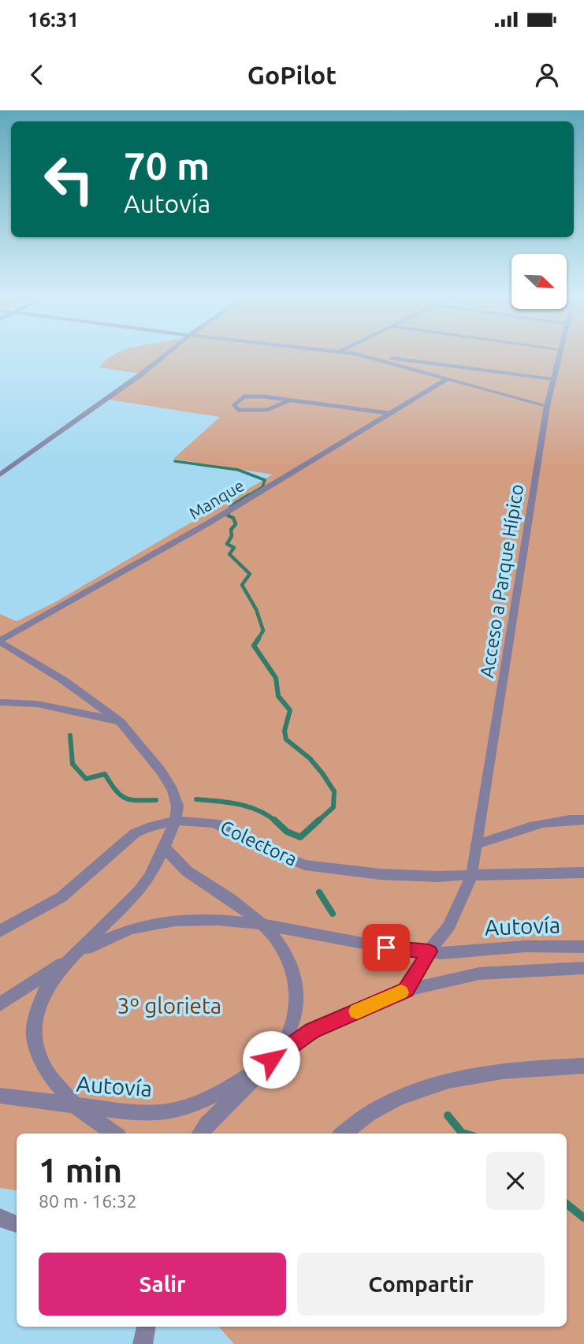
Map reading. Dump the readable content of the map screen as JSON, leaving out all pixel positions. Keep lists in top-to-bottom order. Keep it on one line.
{"streets":{"street":["Manque","Acceso a Parque Hípico","Colectora","Autovía"]},"crossings":[["Acceso a Parque Hípico","Colectora"],["Acceso a Parque Hípico","Autovía"]],"parks":["3º glorieta"],"north":"bottom right","page":{"status":"16:31","header":"GoPilot","turn":["70 m","Autovía"],"heading":["1 min","80 m · 16:32"],"buttons":["Salir","Compartir"]}}
